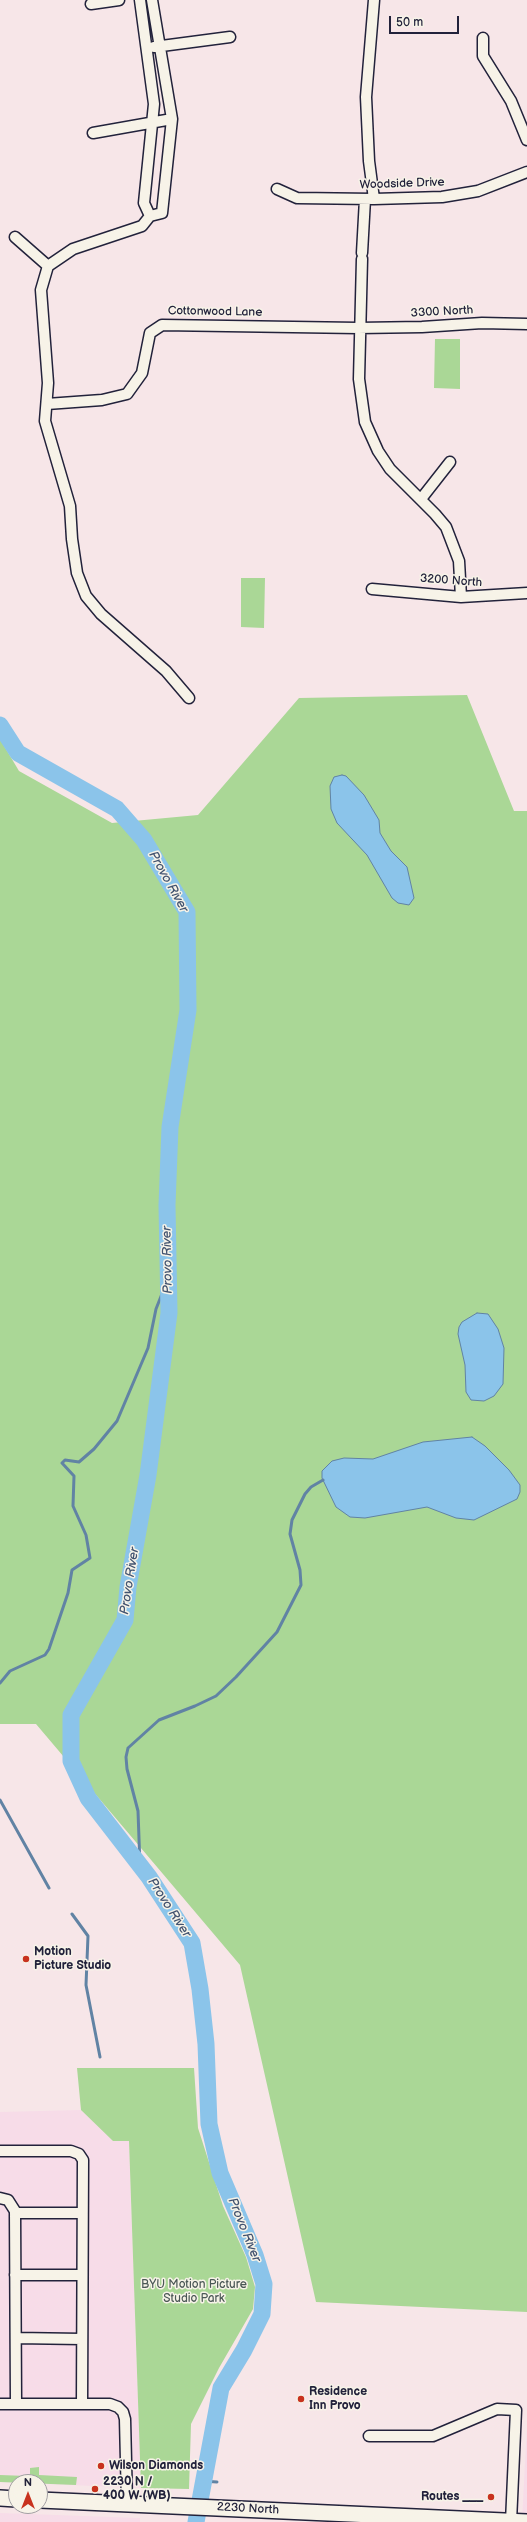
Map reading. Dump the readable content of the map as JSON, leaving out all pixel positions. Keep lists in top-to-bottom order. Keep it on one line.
{"streets":{"main road":["2230 North"],"street":["Woodside Drive","Cottonwood Lane","3300 North","3200 North"]},"crossings":[["Cottonwood Lane","3300 North"]],"water":["Provo River"],"parks":["BYU Motion Picture Studio Park"],"places":["Motion Picture Studio","Residence Inn Provo","Wilson Diamonds","2230 N / 400 W (WB)","Routes ___"],"scale_bar":"50 m","north":"top"}
